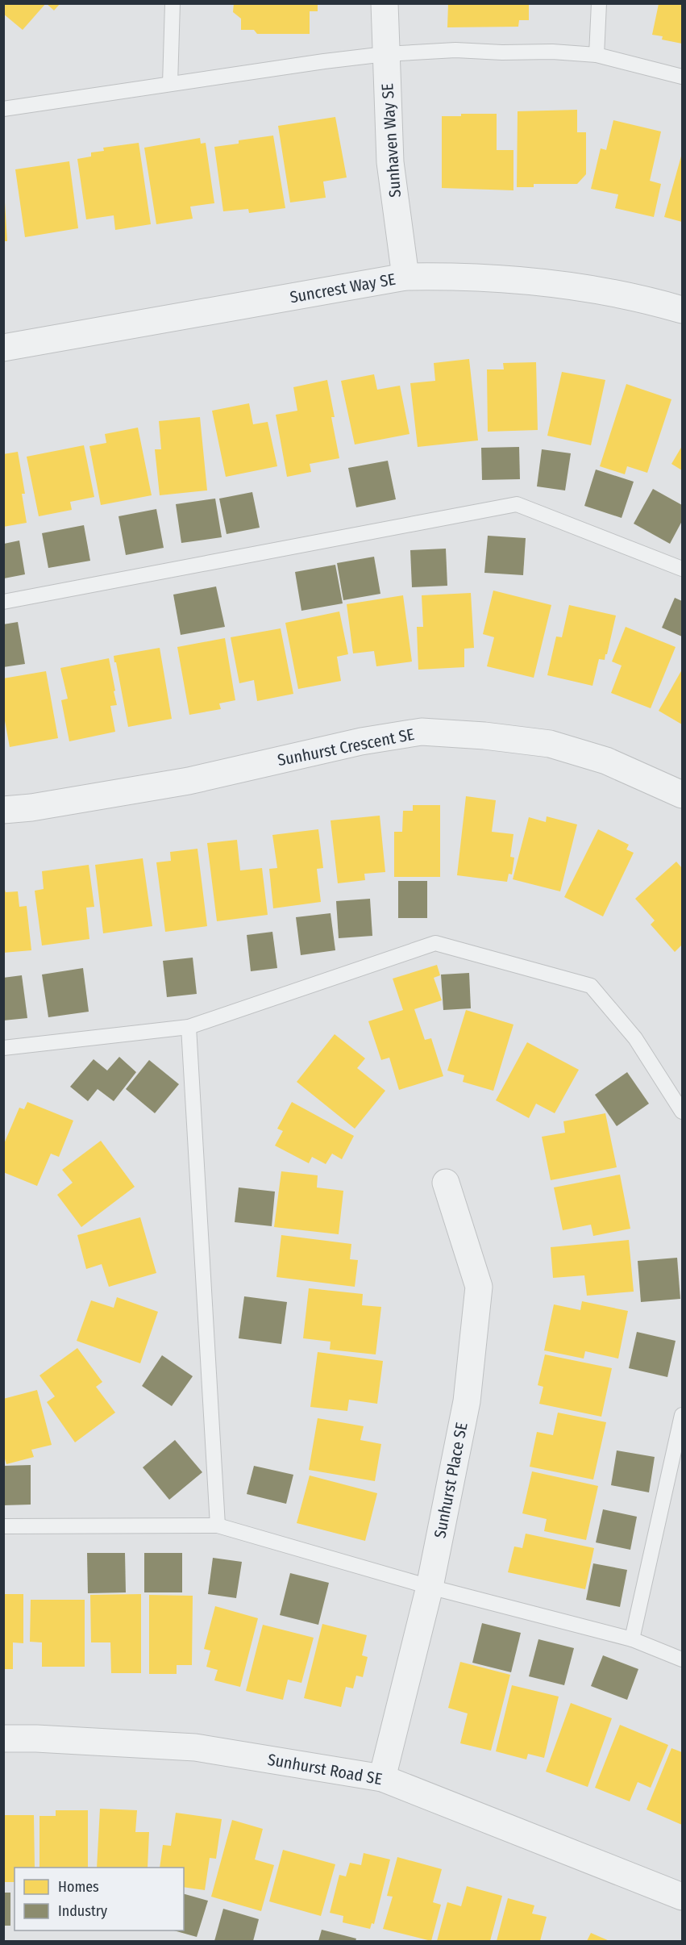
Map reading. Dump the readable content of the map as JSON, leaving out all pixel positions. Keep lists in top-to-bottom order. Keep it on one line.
{"streets":{"street":["Sunhaven Way SE","Suncrest Way SE","Sunhurst Crescent SE","Sunhurst Place SE","Sunhurst Road SE"]},"crossings":[["Sunhaven Way SE","Suncrest Way SE"],["Sunhurst Place SE","Sunhurst Road SE"]],"legend":["Homes","Industry"]}
